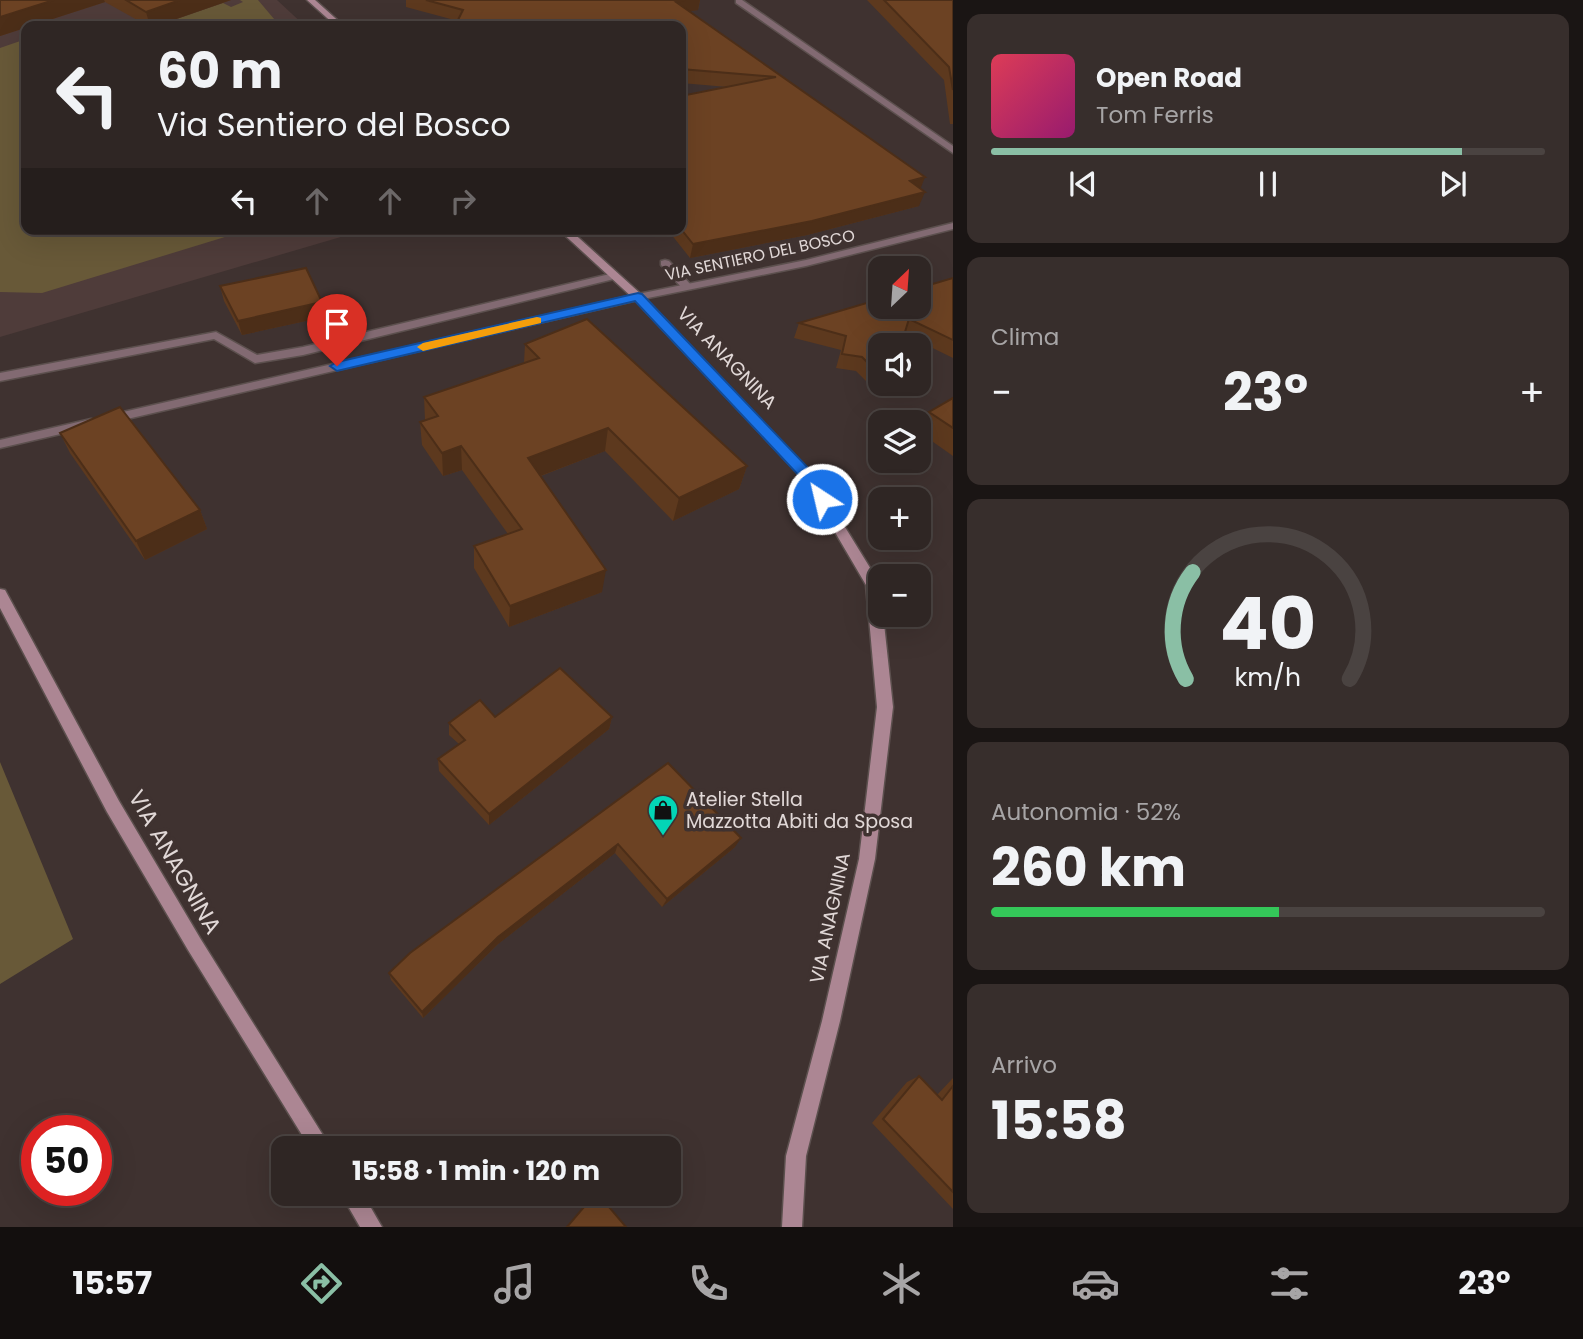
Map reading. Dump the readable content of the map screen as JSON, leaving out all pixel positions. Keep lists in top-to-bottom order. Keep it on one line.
{"streets":{"main road":["VIA ANAGNINA"],"street":["VIA SENTIERO DEL BOSCO"]},"crossings":[["VIA SENTIERO DEL BOSCO","VIA ANAGNINA"]],"places":{"shop":["Atelier Stella Mazzotta Abiti da Sposa"]},"north":"top right","page":{"turn":["60 m","Via Sentiero del Bosco"],"song":["Open Road","Tom Ferris"],"map_buttons":["+","−"],"tile":["Clima",["Autonomia · 52%","260 km"],["Arrivo","15:58"]],"heat":["−","23°","+"],"limit":"50","trip":"15:58 · 1 min · 120 m","tabs":["15:57","23°"],"gauge":["40","km/h"]}}
